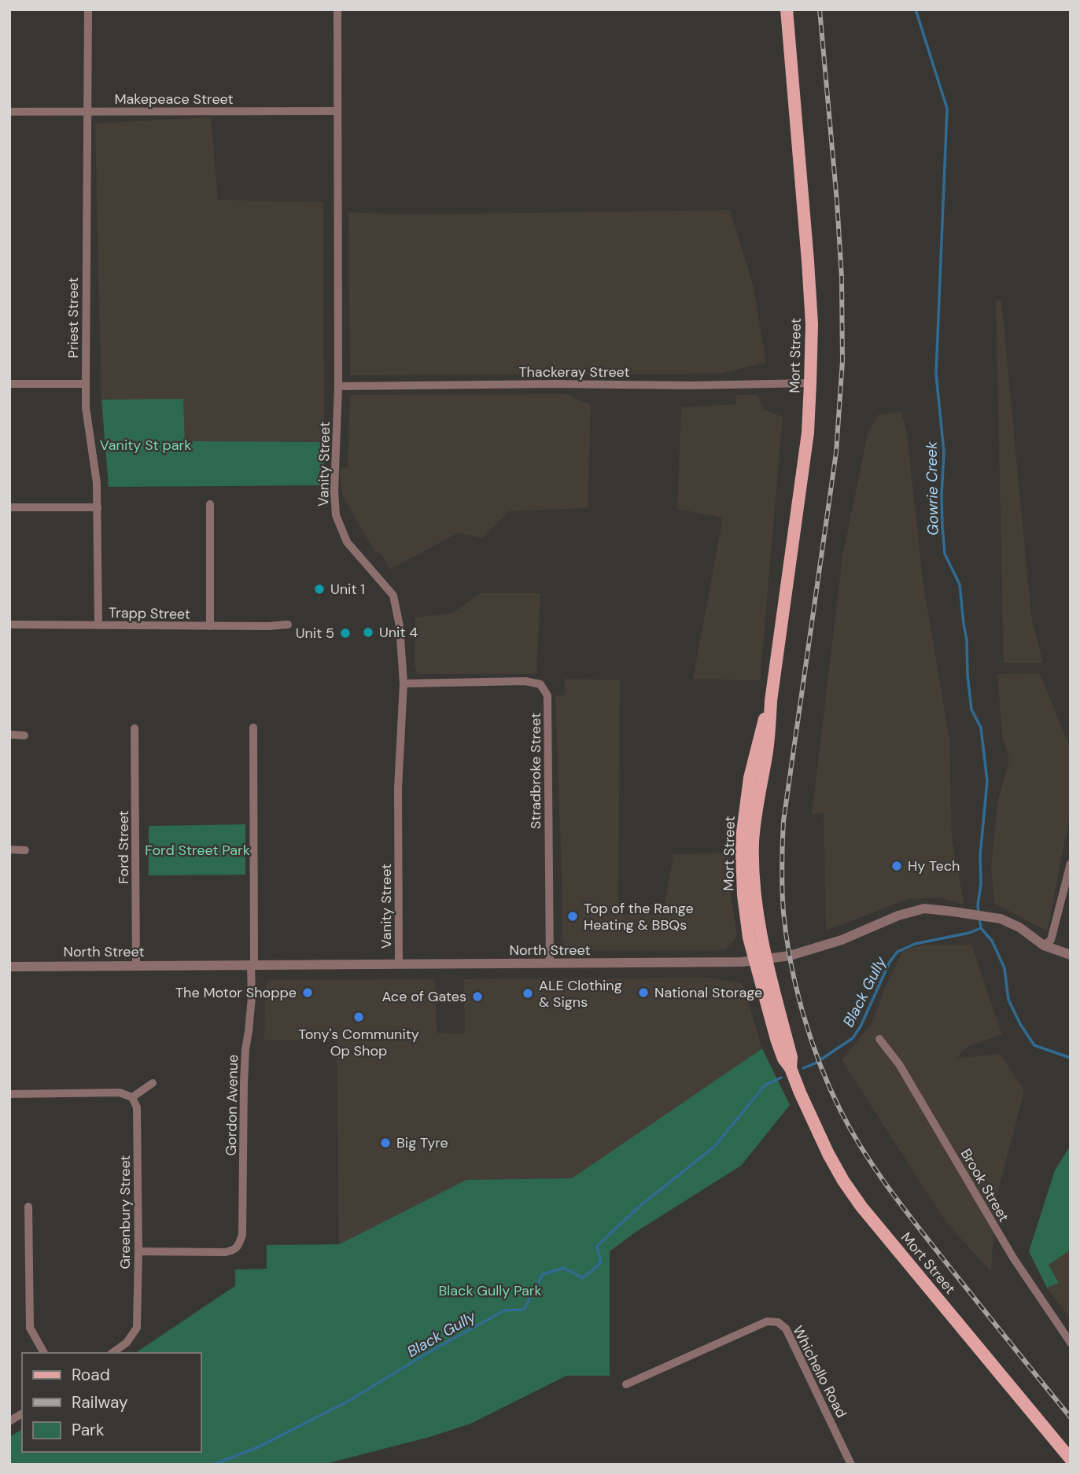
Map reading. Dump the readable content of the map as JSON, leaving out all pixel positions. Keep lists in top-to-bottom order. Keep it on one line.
{"streets":{"main road":["Mort Street"],"street":["Makepeace Street","Priest Street","Thackeray Street","Vanity Street","Trapp Street","Stradbroke Street","Ford Street","North Street","Gordon Avenue","Brook Street","Greenbury Street","Whichello Road"]},"crossings":[["Makepeace Street","Priest Street"],["Makepeace Street","Vanity Street"],["Priest Street","Trapp Street"],["Mort Street","Thackeray Street"],["Mort Street","North Street"],["Thackeray Street","Vanity Street"],["Vanity Street","Stradbroke Street"],["Vanity Street","North Street"],["Stradbroke Street","North Street"],["Ford Street","North Street"],["North Street","Gordon Avenue"],["Gordon Avenue","Greenbury Street"]],"water":["Gowrie Creek","Black Gully"],"parks":["Vanity St park","Ford Street Park","Black Gully Park"],"places":["Unit 1","Unit 4","Unit 5","Hy Tech","Top of the Range Heating & BBQs","The Motor Shoppe","National Storage","ALE Clothing & Signs","Ace of Gates","Tony's Community Op Shop","Big Tyre"],"legend":["Road","Railway","Park"]}
